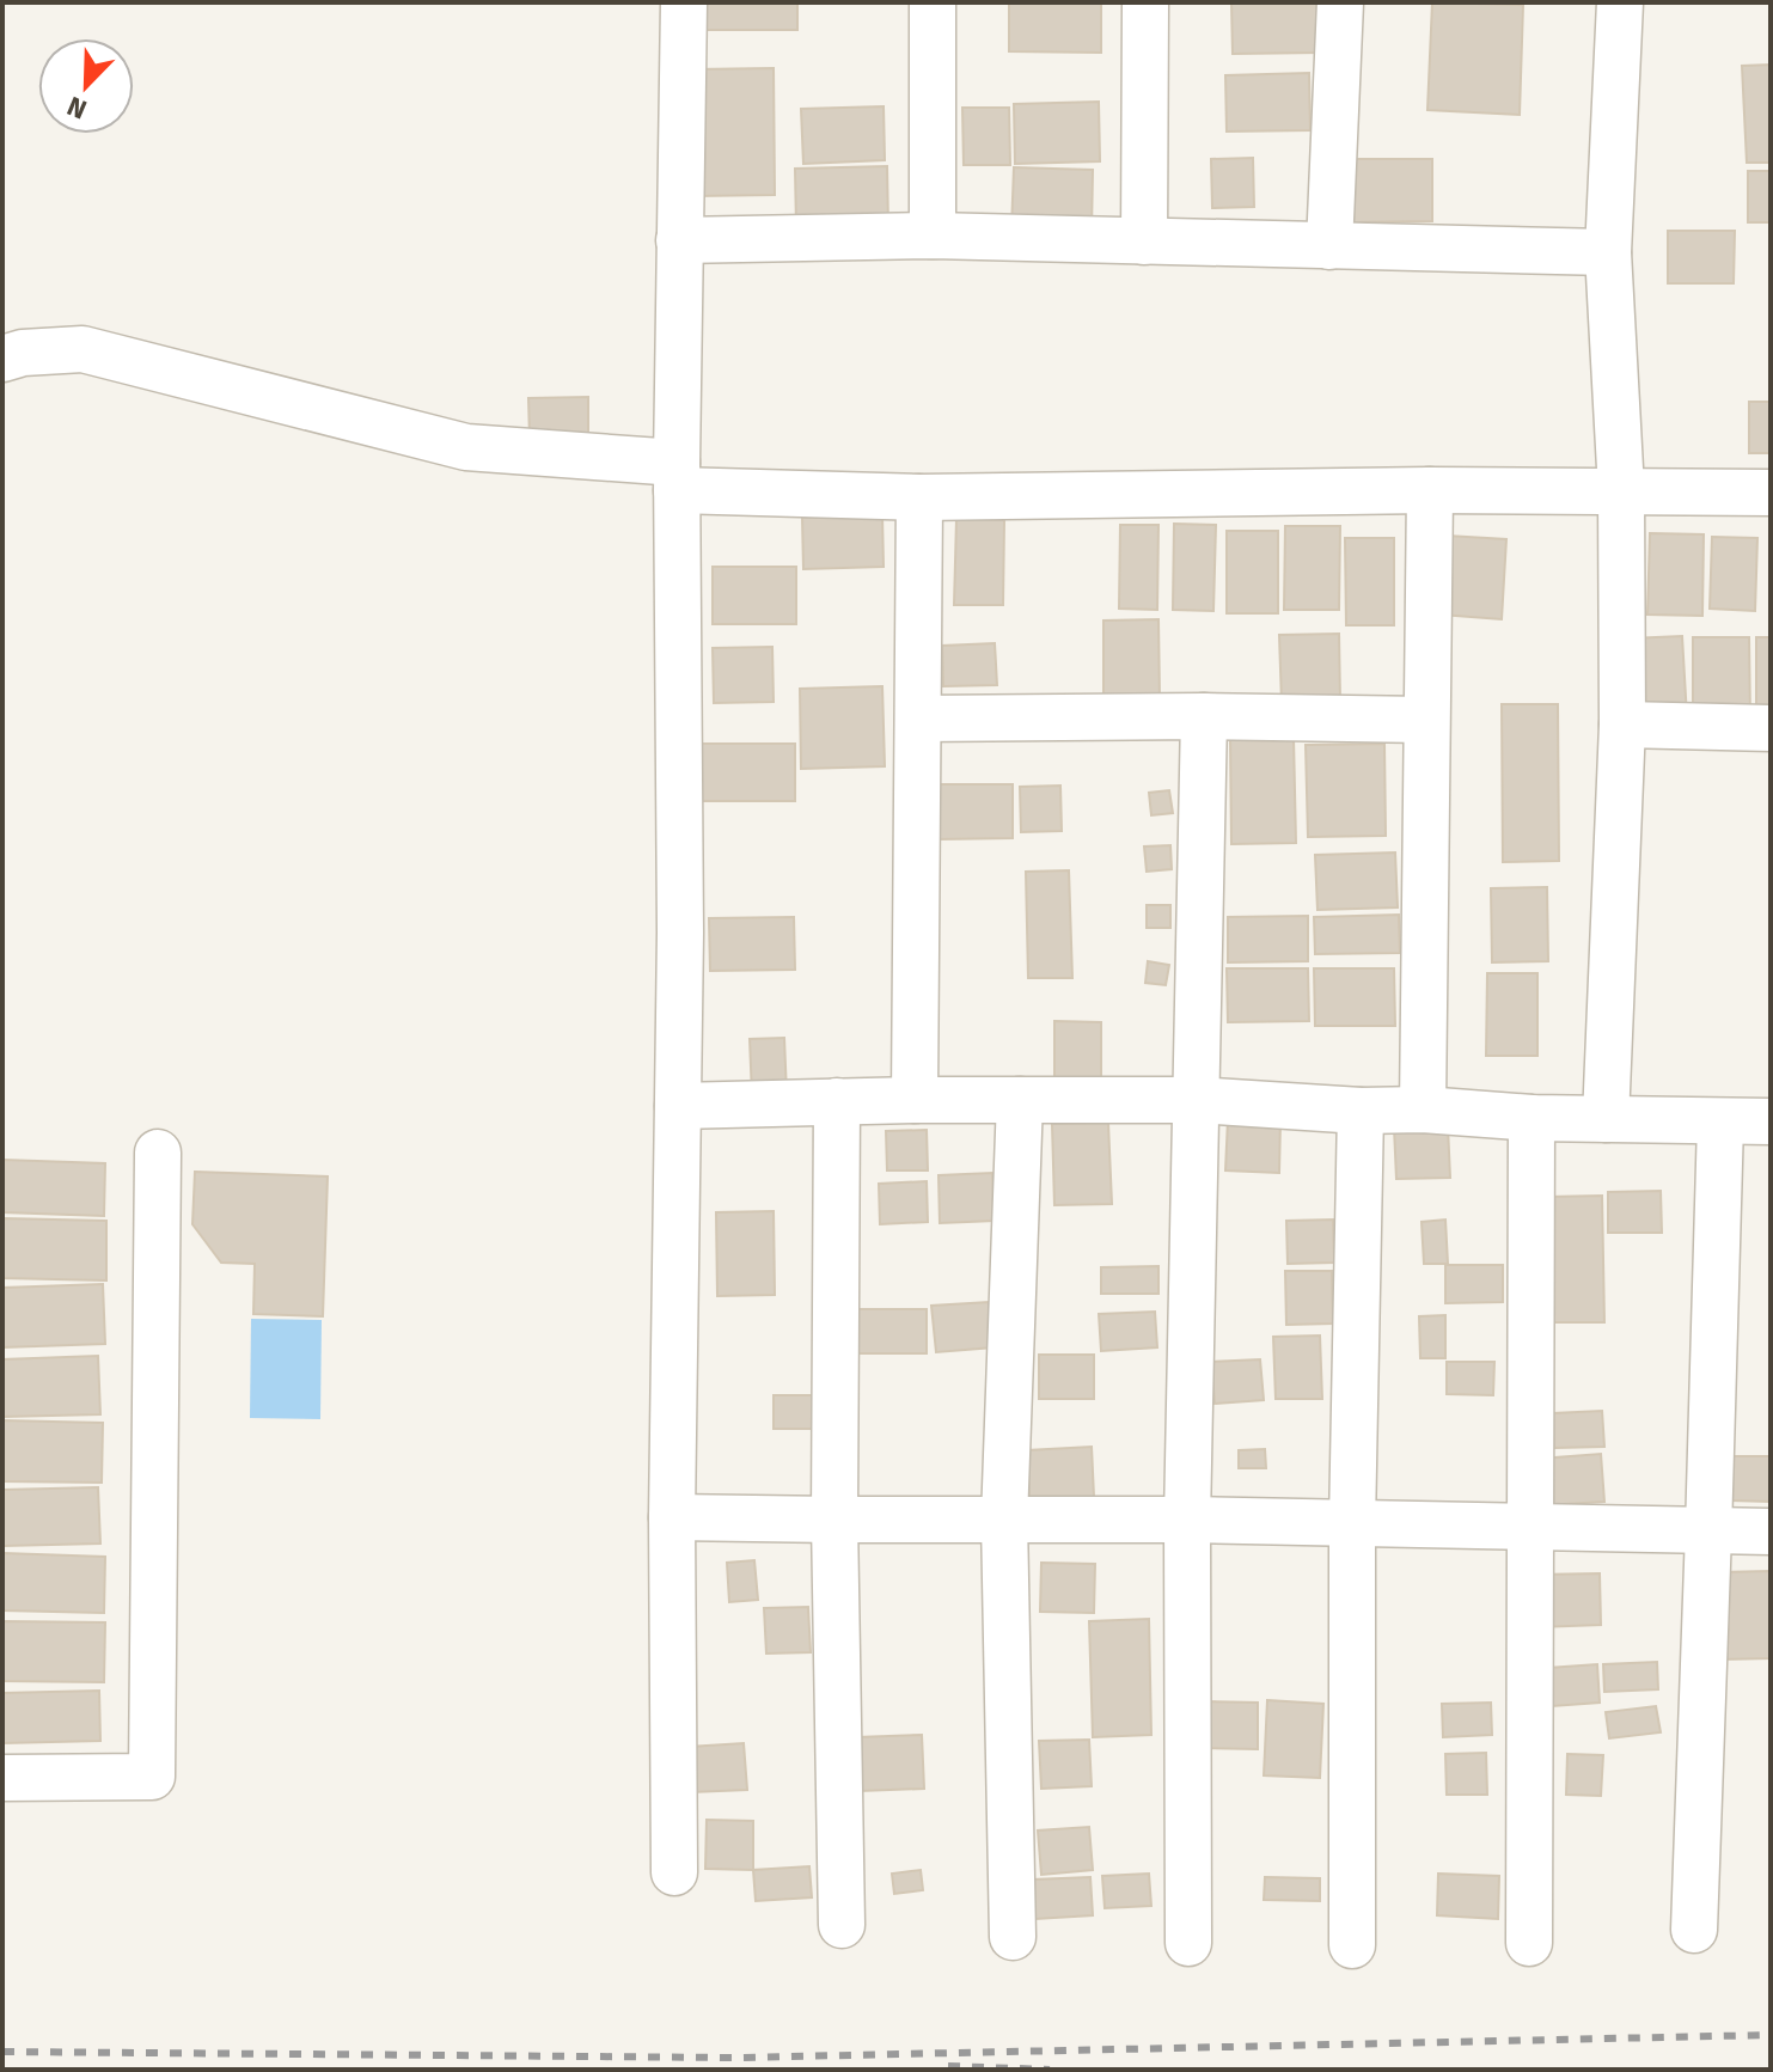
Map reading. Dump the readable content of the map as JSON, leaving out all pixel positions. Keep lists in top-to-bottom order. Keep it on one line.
{"north":"bottom left"}
